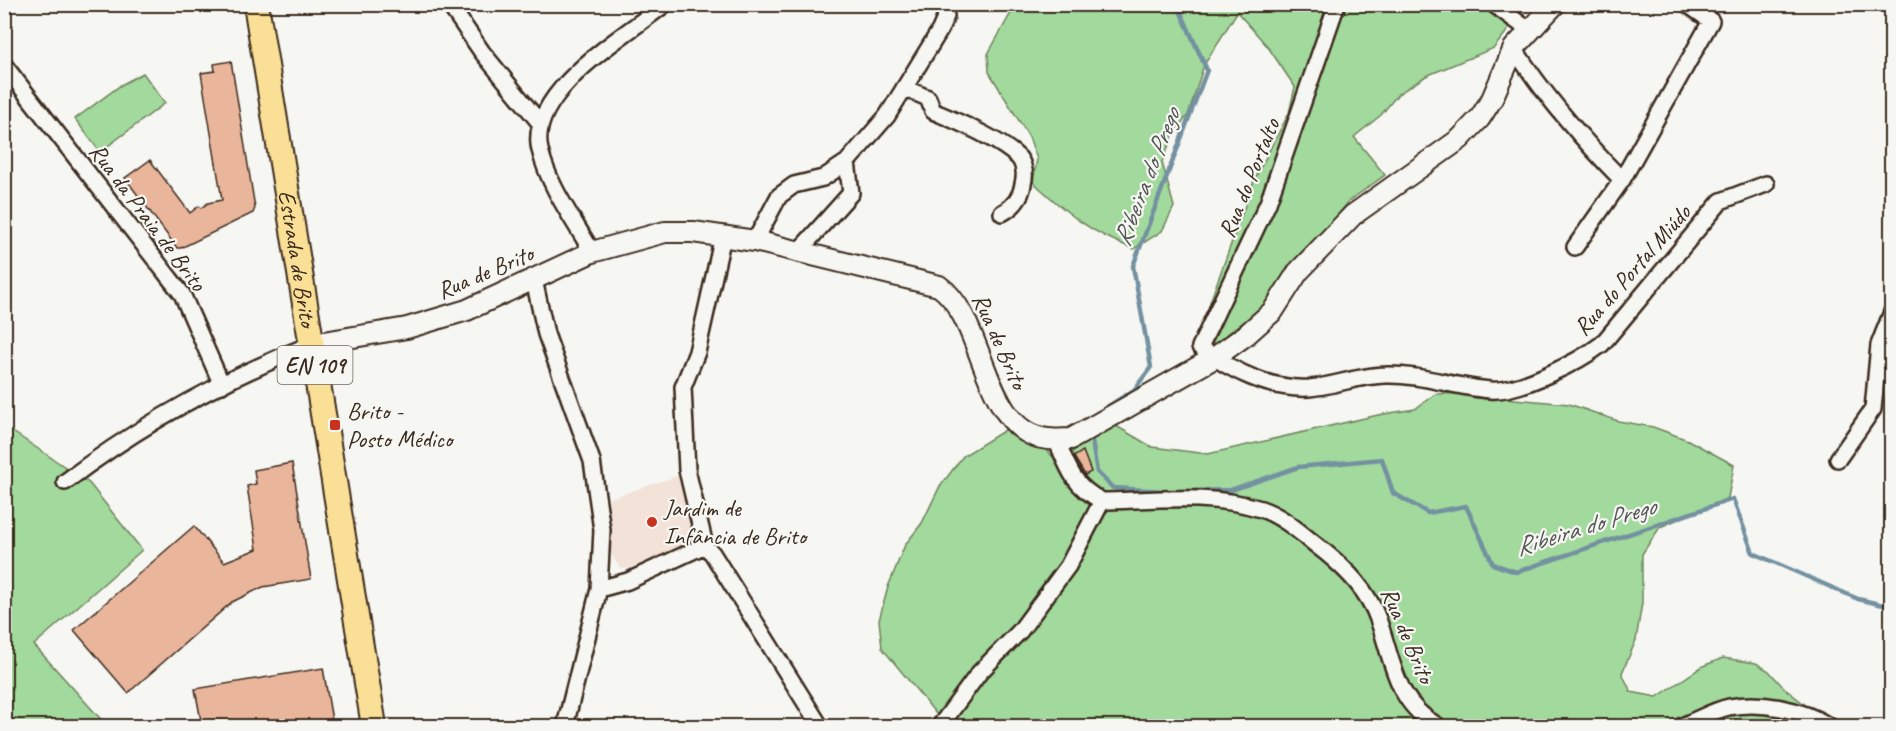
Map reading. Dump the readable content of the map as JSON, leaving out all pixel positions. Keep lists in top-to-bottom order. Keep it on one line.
{"streets":{"main road":["Estrada de Brito","EN 109"],"street":["Rua do Portalto","Rua da Praia de Brito","Rua do Portal Miúdo","Rua de Brito"]},"crossings":[["Rua do Portalto","Rua do Portal Miúdo"],["Estrada de Brito","Rua de Brito"]],"water":["Ribeira do Prego"],"places":{"transit":["Brito - Posto Médico"],"other":["Jardim de Infância de Brito"]}}
